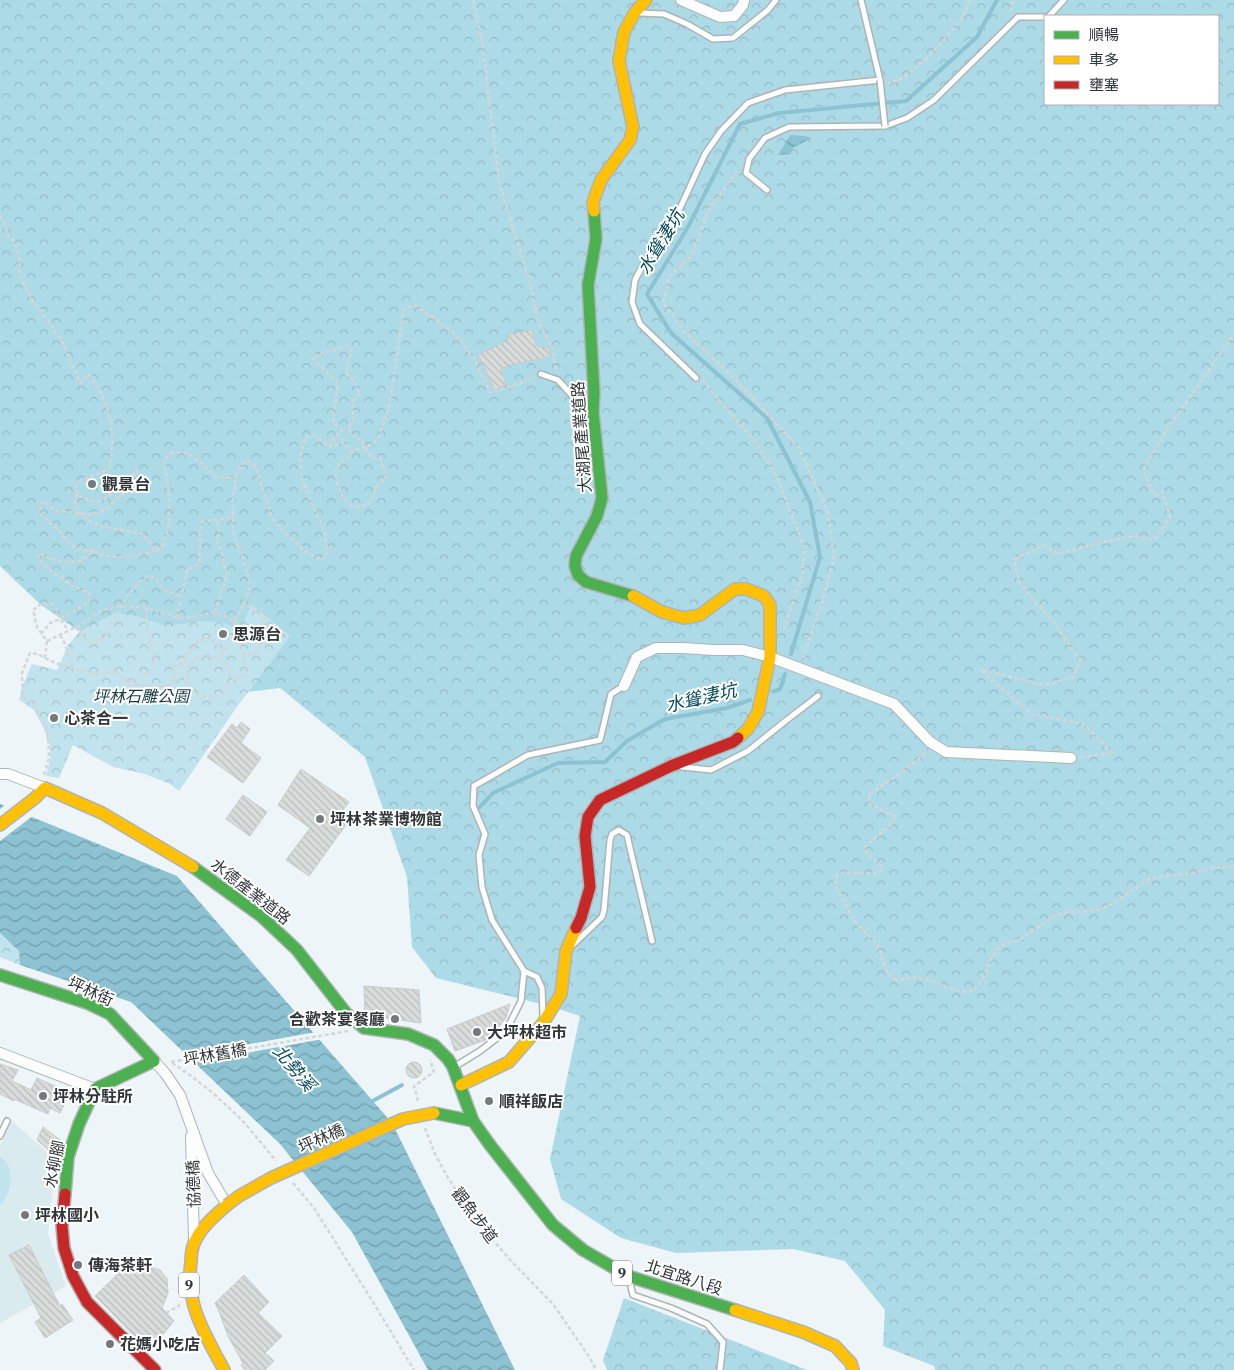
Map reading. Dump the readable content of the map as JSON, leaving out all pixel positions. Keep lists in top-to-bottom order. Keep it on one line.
{"streets":{"street":["大湖尾產業道路","水德產業道路","坪林街","坪林橋","水柳腳","協德橋","9","北宜路八段"],"path":["坪林舊橋","觀魚步道"]},"crossings":[["大湖尾產業道路","水德產業道路"],["水德產業道路","坪林橋"],["水德產業道路","北宜路八段"],["坪林街","協德橋"],["坪林橋","協德橋"],["坪林橋","9"],["坪林橋","北宜路八段"],["協德橋","9"]],"water":["水聳淒坑","北勢溪"],"parks":["坪林石雕公園"],"places":["觀景台","思源台","心茶合一","坪林茶業博物館","合歡茶宴餐廳","大坪林超市","坪林分駐所","順祥飯店","坪林國小","傳海茶軒","花媽小吃店"],"legend":["順暢","車多","壅塞"]}
